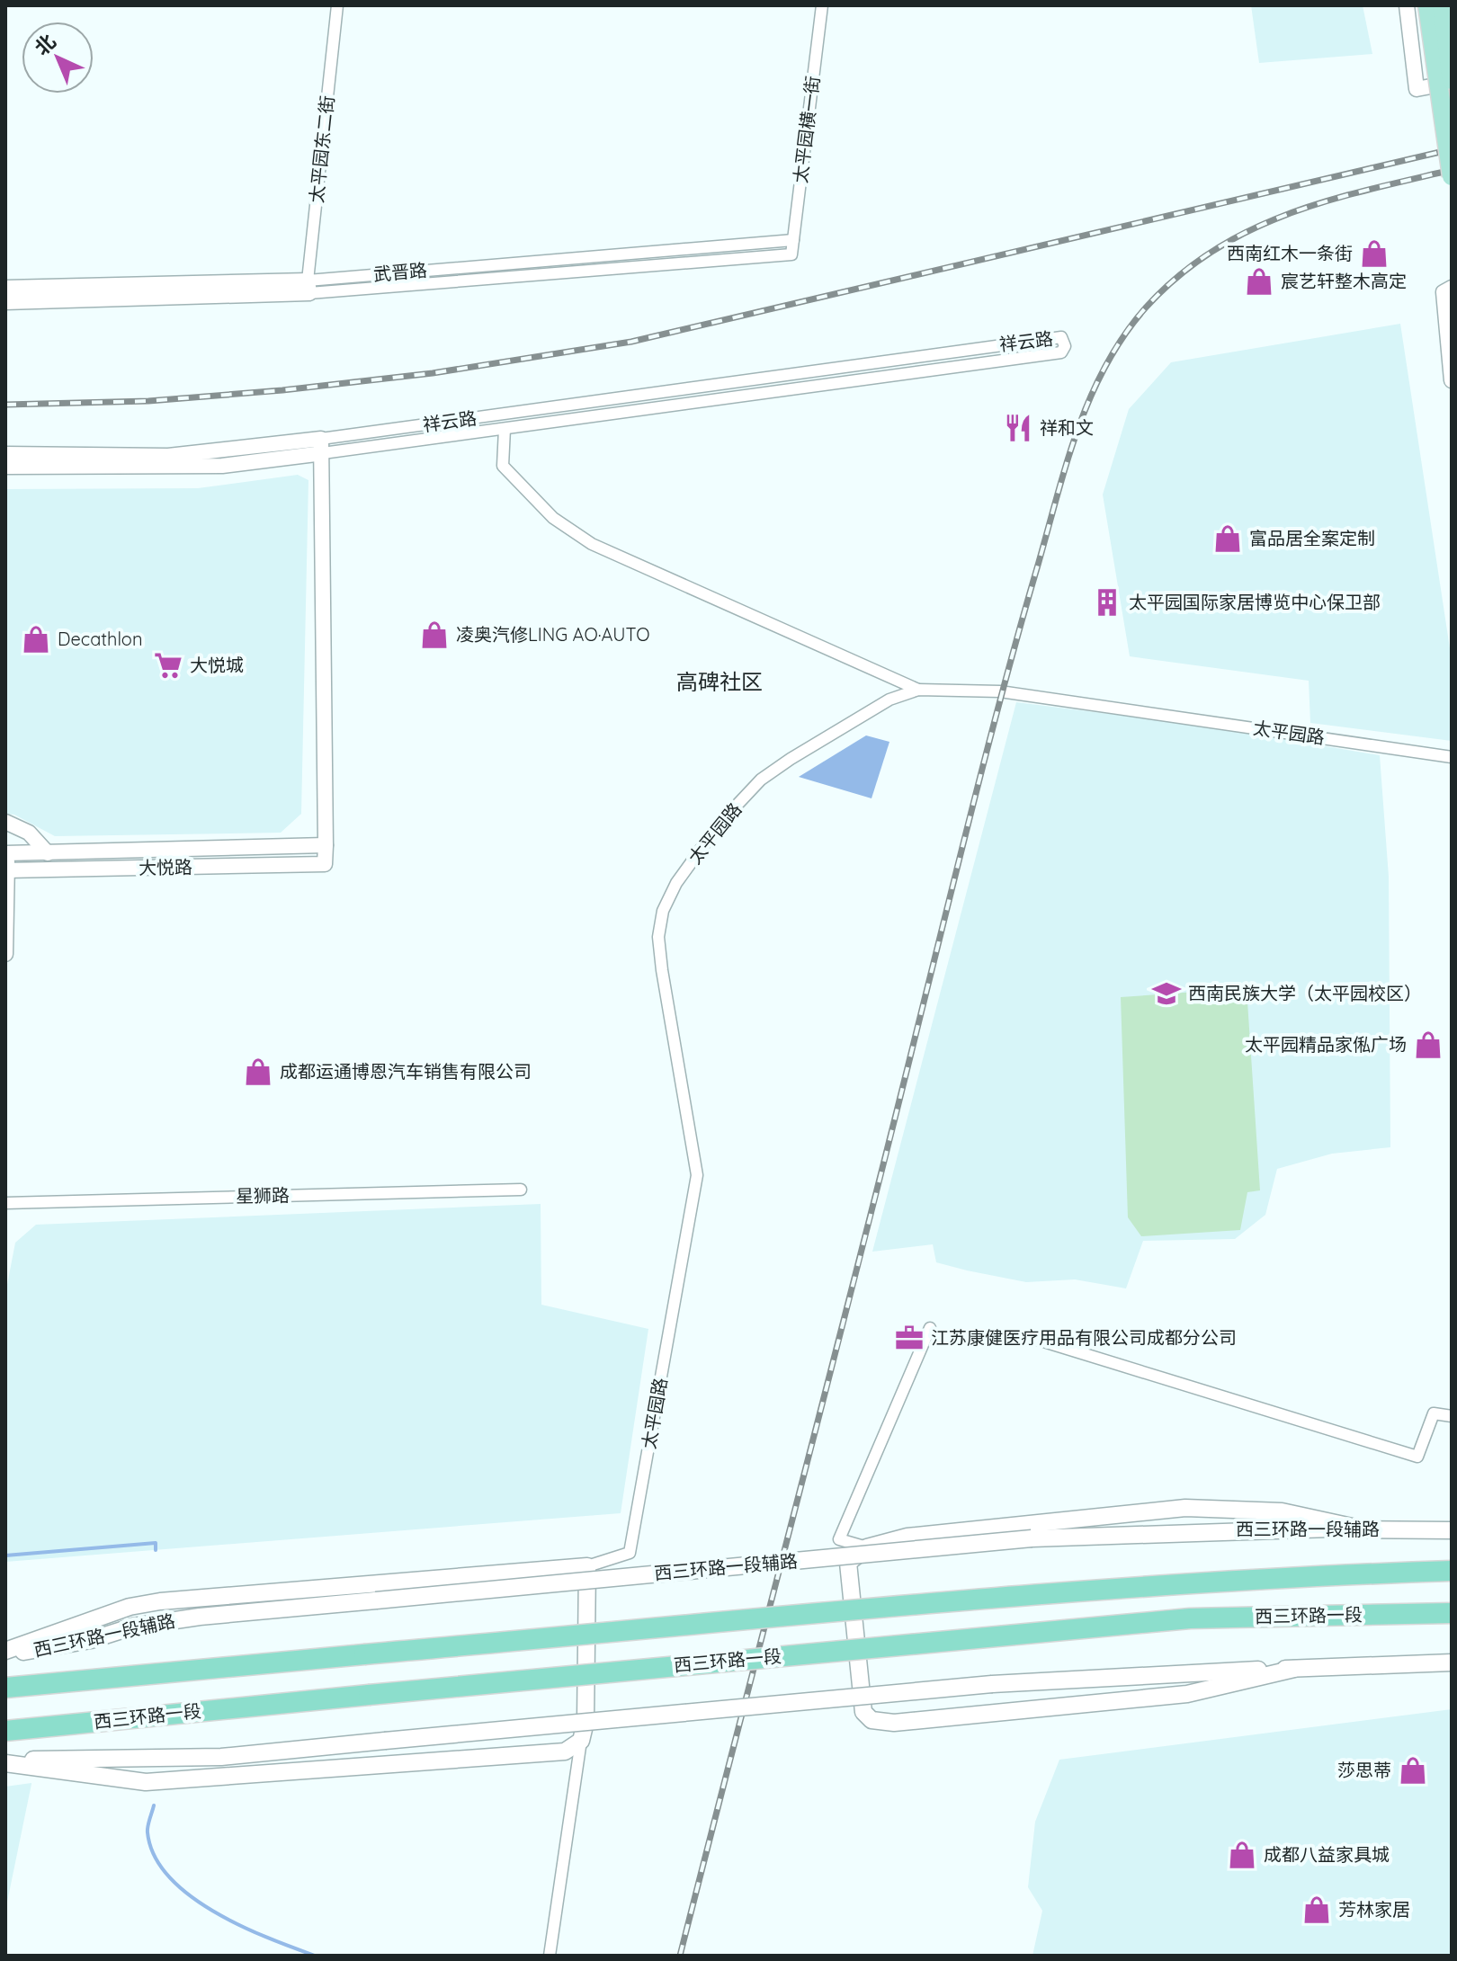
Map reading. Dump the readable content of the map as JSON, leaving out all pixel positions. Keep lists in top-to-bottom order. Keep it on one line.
{"streets":{"highway":["西三环路一段"],"main road":["西三环路一段辅路"],"street":["太平园横一街","太平园东二街","武晋路","祥云路","太平园路","大悦路","星狮路"]},"crossings":[["太平园横一街","武晋路"],["太平园东二街","武晋路"]],"districts":["高碑社区"],"places":{"shop":["西南红木一条街","宸艺轩整木高定","富品居全案定制","凌奥汽修LING AO·AUTO","Decathlon","太平园精品家俬广场","成都运通博恩汽车销售有限公司","莎思蒂","成都八益家具城","芳林家居"],"restaurant":["祥和文"],"building":["太平园国际家居博览中心保卫部"],"supermarket":["大悦城"],"school or university":["西南民族大学（太平园校区）"],"office":["江苏康健医疗用品有限公司成都分公司"]},"north":"top left"}
